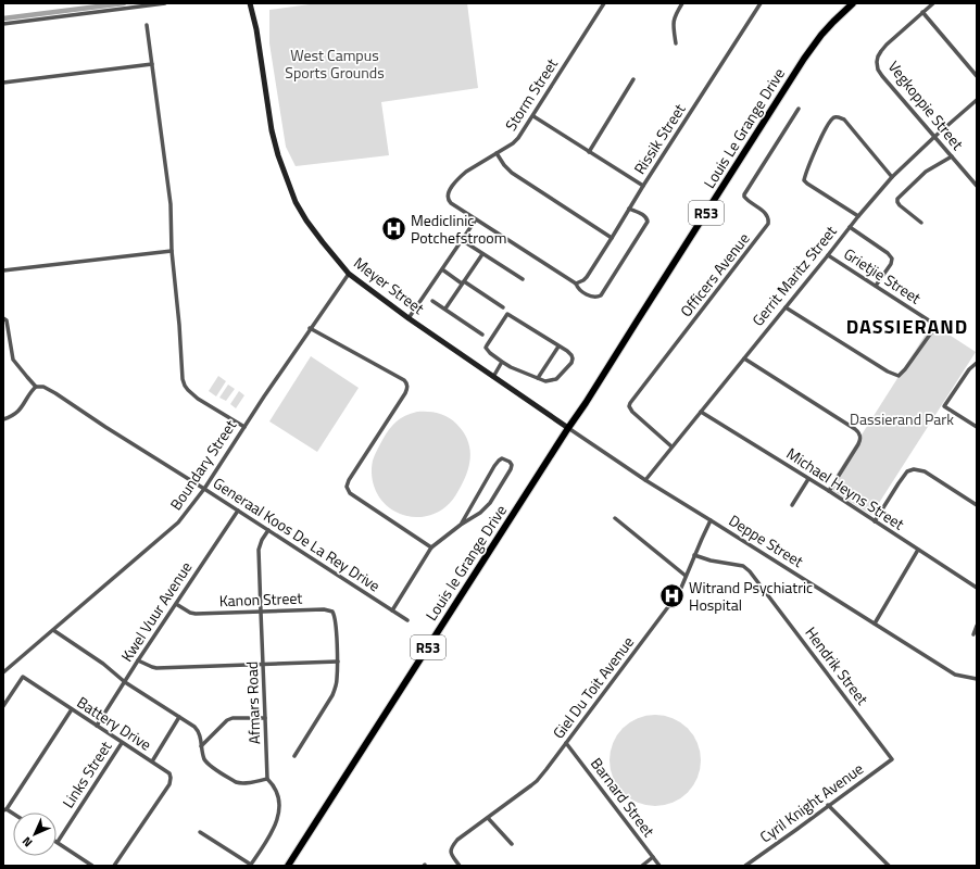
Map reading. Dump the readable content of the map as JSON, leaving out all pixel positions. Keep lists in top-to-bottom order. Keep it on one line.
{"streets":{"main road":["Louis Le Grange Drive","R53","Louis le Grange Drive"],"street":["Storm Street","Vegkoppie Street","Rissik Street","Officers Avenue","Gerrit Maritz Street","Grietjie Street","Meyer Street","Boundary Street","Michael Heyns Street","Generaal Koos De La Rey Drive","Deppe Street","Kanon Street","Kwel Vuur Avenue","Hendrik Street","Giel Du Toit Avenue","Afmars Road","Battery Drive","Links Street","Barnard Street","Cyril Knight Avenue"]},"crossings":[["Vegkoppie Street","Gerrit Maritz Street"],["Louis Le Grange Drive","Meyer Street"],["Louis Le Grange Drive","Deppe Street"],["Louis Le Grange Drive","Louis le Grange Drive"],["Officers Avenue","Gerrit Maritz Street"],["Gerrit Maritz Street","Grietjie Street"],["Gerrit Maritz Street","Michael Heyns Street"],["Gerrit Maritz Street","Deppe Street"],["Meyer Street","Boundary Street"],["Meyer Street","Deppe Street"],["Meyer Street","Louis le Grange Drive"],["Boundary Street","Generaal Koos De La Rey Drive"],["Generaal Koos De La Rey Drive","Kwel Vuur Avenue"],["Generaal Koos De La Rey Drive","Afmars Road"],["Deppe Street","Louis le Grange Drive"],["Deppe Street","Giel Du Toit Avenue"],["Kanon Street","Kwel Vuur Avenue"],["Kanon Street","Afmars Road"],["Kwel Vuur Avenue","Battery Drive"],["Hendrik Street","Giel Du Toit Avenue"],["Hendrik Street","Cyril Knight Avenue"],["Giel Du Toit Avenue","Barnard Street"],["Battery Drive","Links Street"]],"districts":["DASSIERAND"],"parks":["West Campus Sports Grounds","Dassierand Park"],"places":{"hospital":["Mediclinic Potchefstroom","Witrand Psychiatric Hospital"]},"north":"bottom left"}
